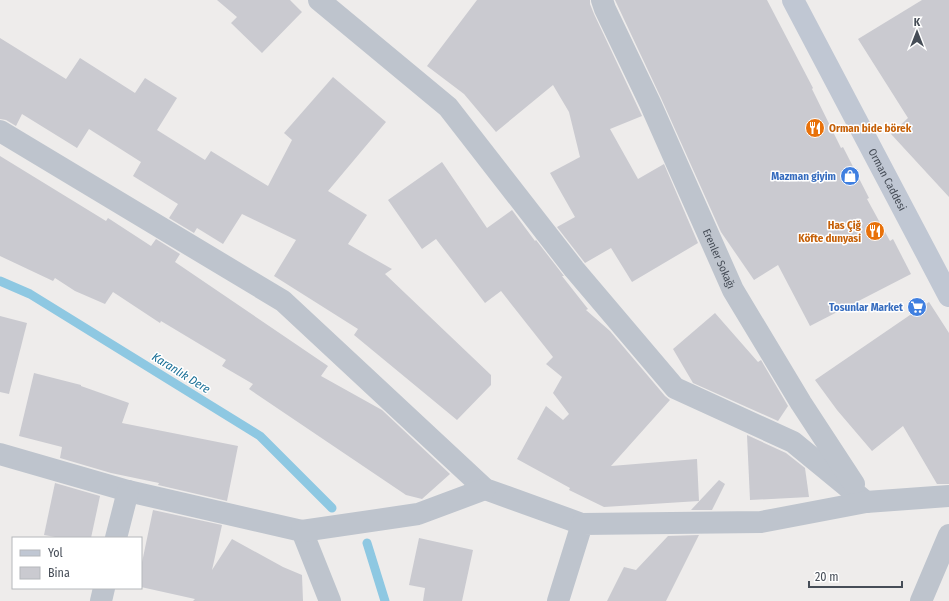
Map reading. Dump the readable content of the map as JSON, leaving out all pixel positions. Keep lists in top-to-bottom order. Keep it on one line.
{"streets":{"street":["Orman Caddesi","Erenler Sokağı"]},"water":["Karanlık Dere"],"places":{"restaurant":["Orman bide börek","Has Çiğ Köfte dunyasi"],"shop":["Mazman giyim"],"supermarket":["Tosunlar Market"]},"legend":["Yol","Bina"],"scale_bar":"20 m","north":"top"}
